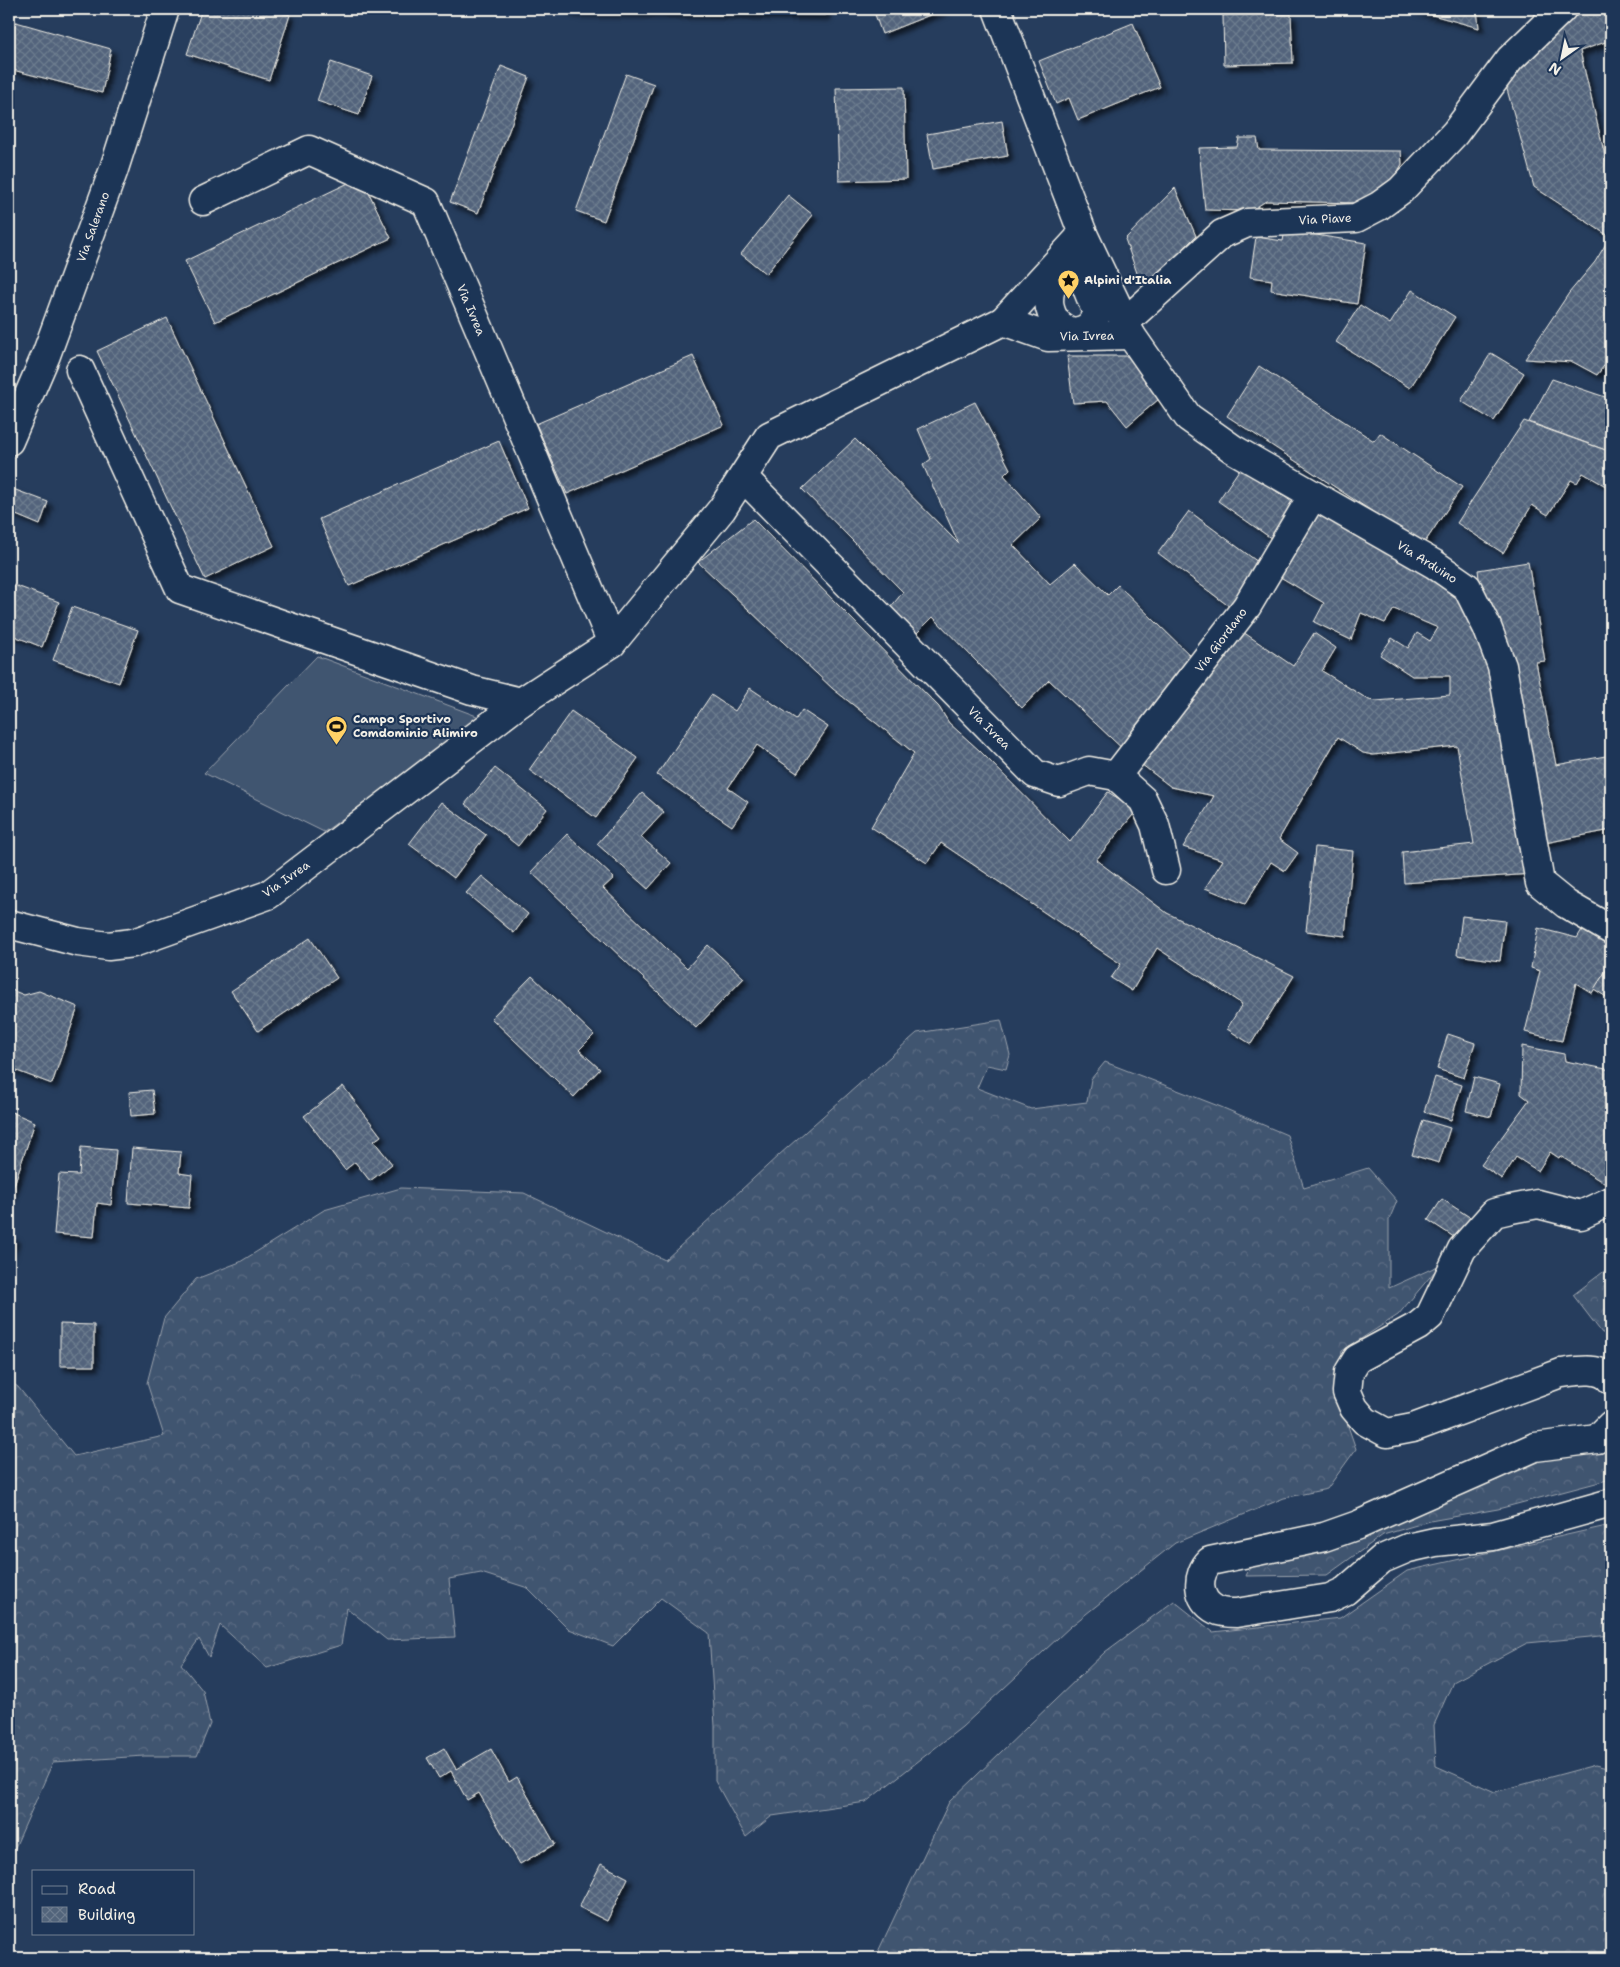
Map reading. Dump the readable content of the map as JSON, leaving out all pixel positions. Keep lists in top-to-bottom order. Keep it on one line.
{"streets":{"street":["Via Piave","Via Salerano","Via Ivrea","Via Arduino","Via Giordano"]},"crossings":[["Via Piave","Via Ivrea"],["Via Piave","Via Arduino"],["Via Ivrea","Via Arduino"],["Via Ivrea","Via Giordano"],["Via Arduino","Via Giordano"]],"places":{"place":["Alpini d'Italia"],"sports":["Campo Sportivo Comdominio Alimiro"]},"legend":["Road","Building"],"north":"bottom left"}
